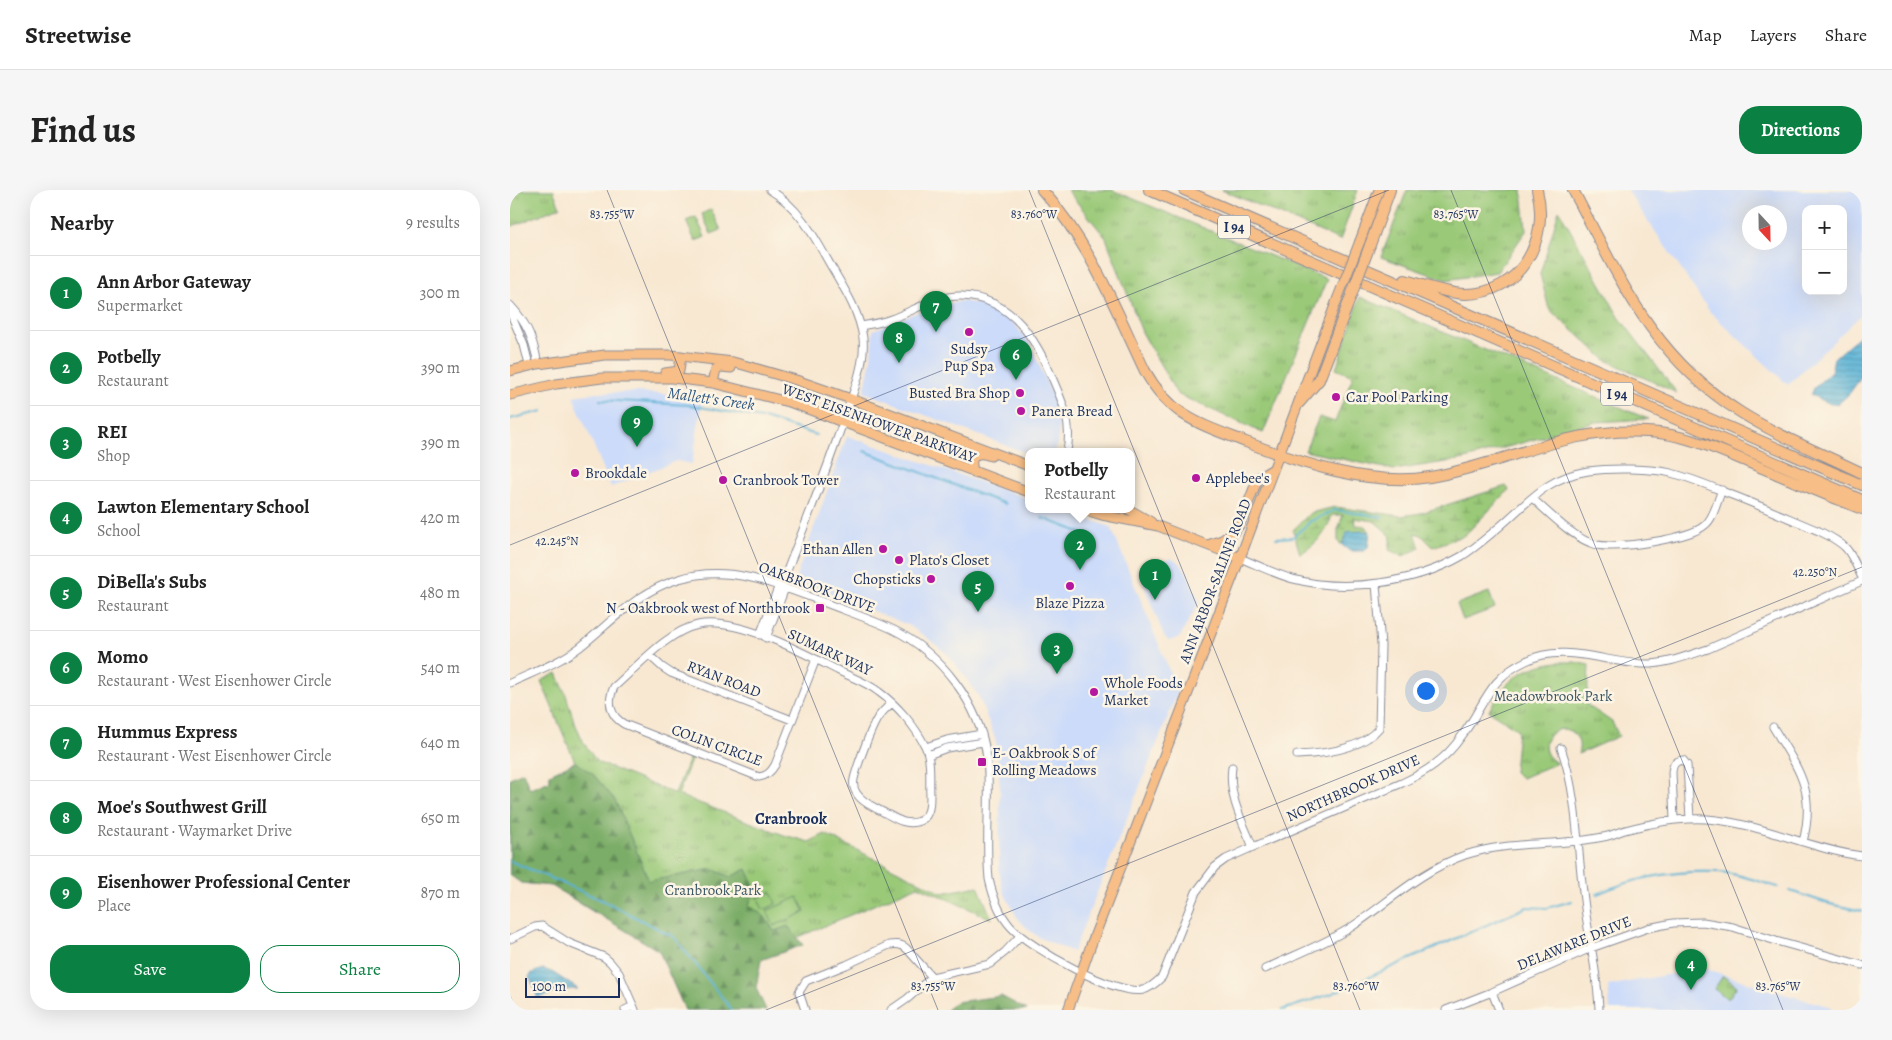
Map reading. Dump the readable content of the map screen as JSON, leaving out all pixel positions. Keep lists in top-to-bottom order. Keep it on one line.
{"streets":{"highway":["I 94"],"main road":["WEST EISENHOWER PARKWAY","ANN ARBOR-SALINE ROAD"],"street":["OAKBROOK DRIVE","SUMARK WAY","RYAN ROAD","COLIN CIRCLE","NORTHBROOK DRIVE","DELAWARE DRIVE"]},"crossings":[["ANN ARBOR-SALINE ROAD","NORTHBROOK DRIVE"],["OAKBROOK DRIVE","NORTHBROOK DRIVE"],["SUMARK WAY","RYAN ROAD"],["SUMARK WAY","COLIN CIRCLE"],["RYAN ROAD","COLIN CIRCLE"]],"districts":["Cranbrook"],"water":["Mallett's Creek"],"parks":["Meadowbrook Park","Cranbrook Park"],"places":{"other":["Sudsy Pup Spa","Busted Bra Shop","Car Pool Parking","Panera Bread","Brookdale","Applebee's","Cranbrook Tower","Ethan Allen","Plato's Closet","Chopsticks","Blaze Pizza","Whole Foods Market"],"transit":["N - Oakbrook west of Northbrook","E- Oakbrook S of Rolling Meadows"]},"scale_bar":"100 m","north":"bottom","page":{"header":"Streetwise","nav":["Map","Layers","Share"],"title":"Find us","buttons":["Directions",["Save","Share"]],"heading":["Nearby","9 results"],"map_buttons":["+","−"],"list":[{"mark":"1","name":"Ann Arbor Gateway","note":"Supermarket","value":"300 m"},{"mark":"2","name":"Potbelly","note":"Restaurant","value":"390 m"},{"mark":"3","name":"REI","note":"Shop","value":"390 m"},{"mark":"4","name":"Lawton Elementary School","note":"School","value":"420 m"},{"mark":"5","name":"DiBella's Subs","note":"Restaurant","value":"480 m"},{"mark":"6","name":"Momo","note":"Restaurant · West Eisenhower Circle","value":"540 m"},{"mark":"7","name":"Hummus Express","note":"Restaurant · West Eisenhower Circle","value":"640 m"},{"mark":"8","name":"Moe's Southwest Grill","note":"Restaurant · Waymarket Drive","value":"650 m"},{"mark":"9","name":"Eisenhower Professional Center","note":"Place","value":"870 m"}],"pins":["7","8","6","9","2","1","5","3","4"],"popup":["Potbelly","Restaurant"],"scale":"100 m"},"coordinates":["83.755°W","83.760°W","83.765°W","42.245°N","42.250°N"]}
